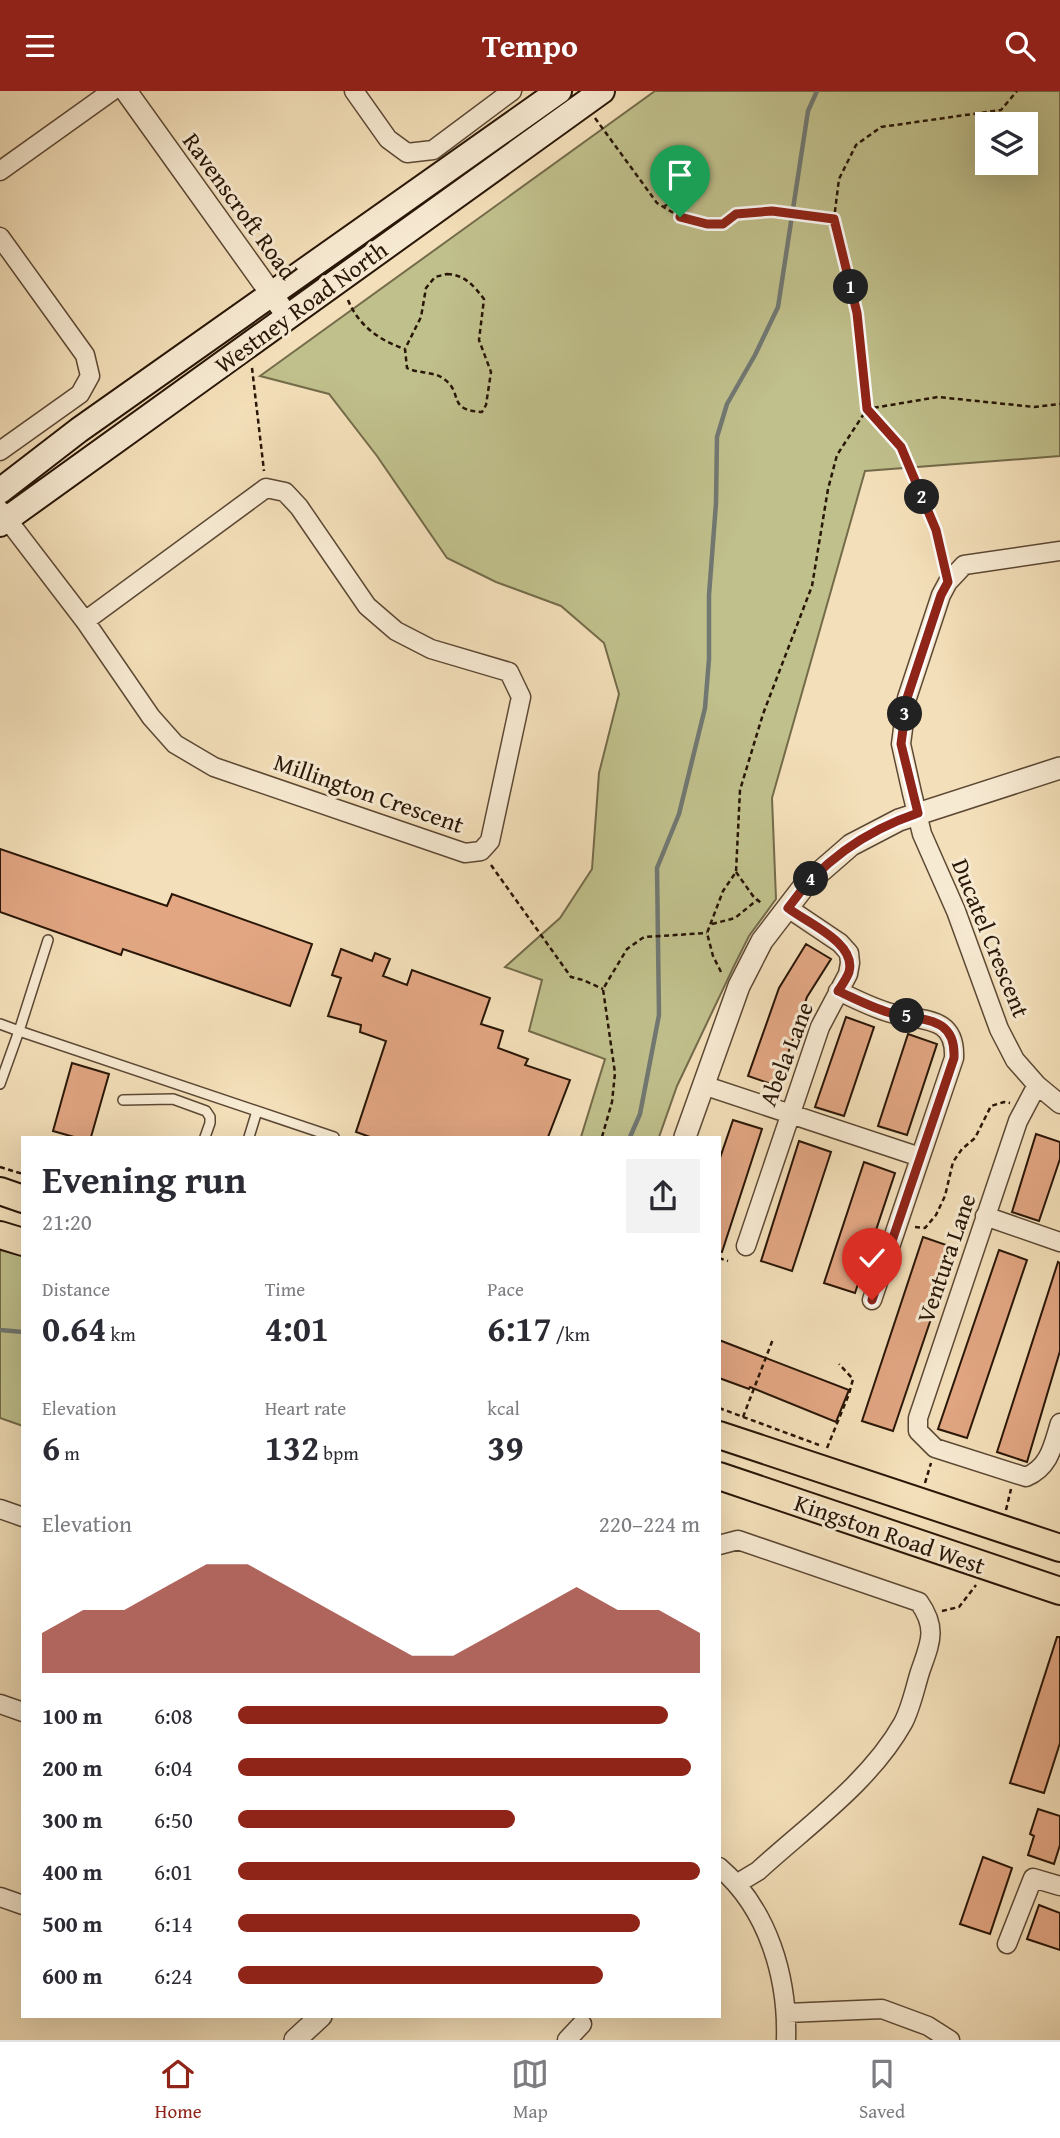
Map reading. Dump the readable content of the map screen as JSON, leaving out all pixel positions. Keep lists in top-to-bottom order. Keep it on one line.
{"streets":{"main road":["Westney Road North","Kingston Road West"],"street":["Ravenscroft Road","Millington Crescent","Ducatel Crescent","Abela Lane","Ventura Lane"]},"crossings":[["Ravenscroft Road","Westney Road North"],["Westney Road North","Millington Crescent"],["Ducatel Crescent","Ventura Lane"]],"page":{"header":"Tempo","pins":["1","2","3","4","5"],"heading":["Evening run","21:20"],"stats":[["Distance","0.64 km"],["Time","4:01"],["Pace","6:17 /km"],["Elevation","6 m"],["Heart rate","132 bpm"],["kcal","39"]],"chart":["Elevation","220–224 m"],"list":[{"name":"100 m","note":"6:08"},{"name":"200 m","note":"6:04"},{"name":"300 m","note":"6:50"},{"name":"400 m","note":"6:01"},{"name":"500 m","note":"6:14"},{"name":"600 m","note":"6:24"}],"tabs":["Home","Map","Saved"]}}
